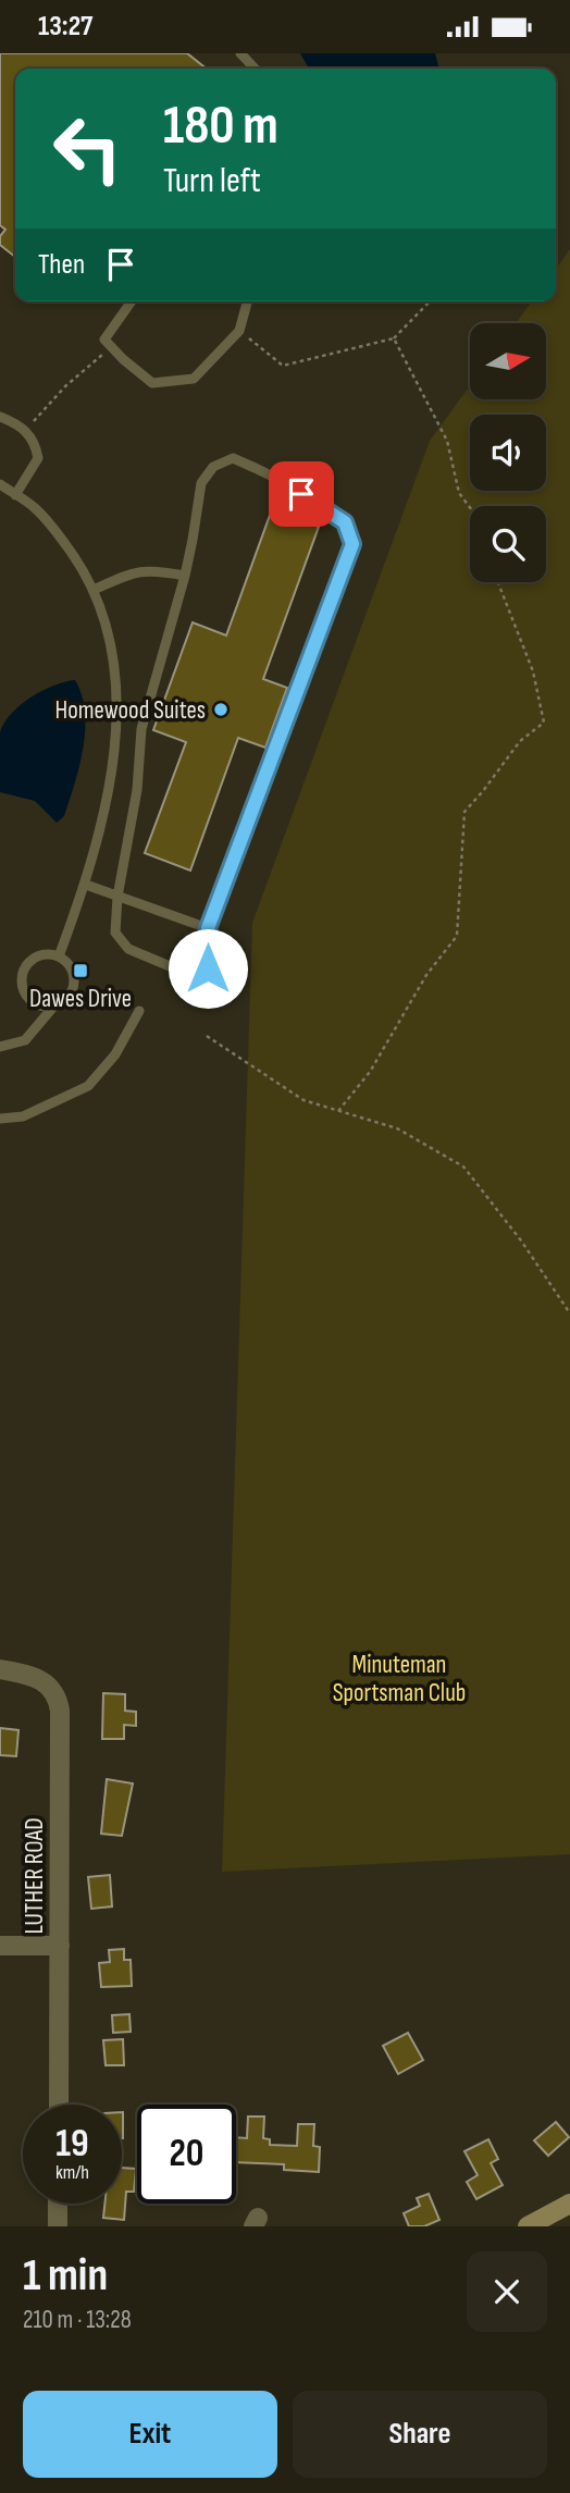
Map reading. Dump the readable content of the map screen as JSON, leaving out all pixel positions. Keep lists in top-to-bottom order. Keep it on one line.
{"streets":{"street":["LUTHER ROAD"]},"parks":["Minuteman Sportsman Club"],"places":{"other":["Homewood Suites"],"transit":["Dawes Drive"]},"north":"right","page":{"status":"13:27","turn":["180 m","Turn left"],"then":"Then","speed":"19 km/h","limit":"20","heading":["1 min","210 m · 13:28"],"buttons":["Exit","Share"]}}
